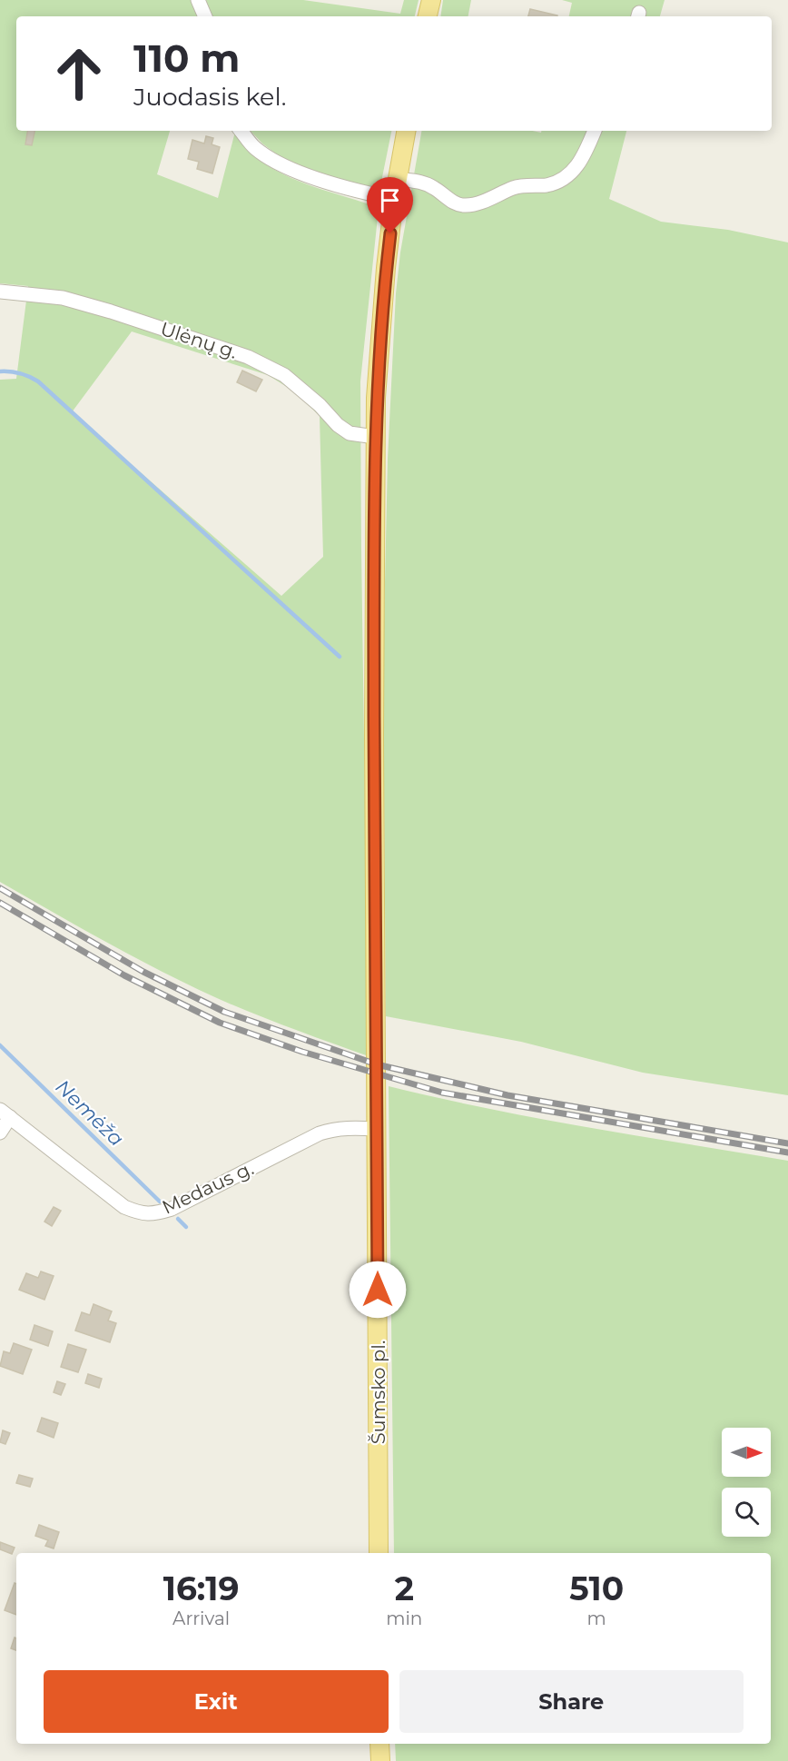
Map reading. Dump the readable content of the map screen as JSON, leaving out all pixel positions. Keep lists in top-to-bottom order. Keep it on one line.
{"streets":{"main road":["Šumsko pl."],"street":["Ulėnų g.","Medaus g."]},"crossings":[["Ulėnų g.","Šumsko pl."],["Medaus g.","Šumsko pl."]],"water":["Nemėža"],"north":"right","page":{"turn":["110 m","Juodasis kel."],"eta":["16:19","Arrival","2","min","510","m"],"buttons":["Exit","Share"]}}
